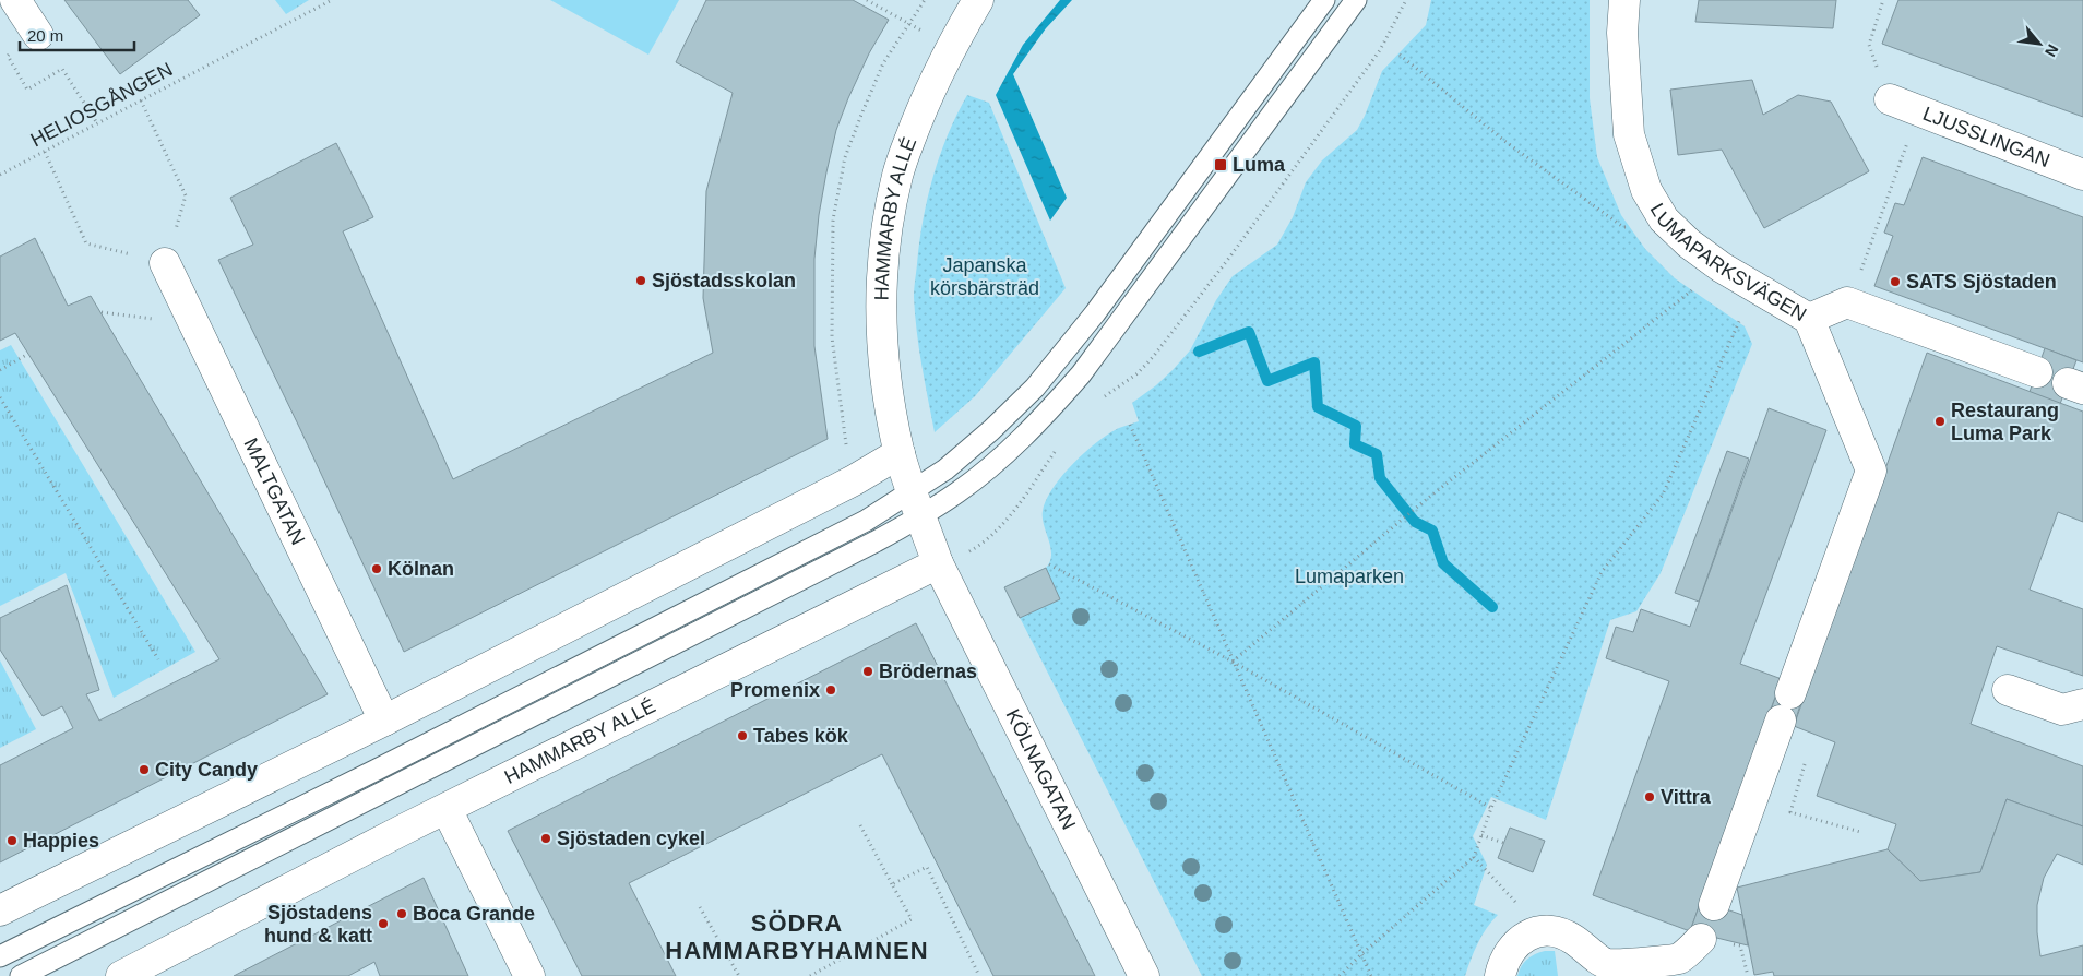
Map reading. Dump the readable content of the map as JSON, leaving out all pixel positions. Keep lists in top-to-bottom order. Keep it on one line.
{"streets":{"street":["LJUSSLINGAN","HAMMARBY ALLÉ","LUMAPARKSVÄGEN","MALTGATAN","KÖLNAGATAN"],"path":["HELIOSGÅNGEN"]},"crossings":[["HAMMARBY ALLÉ","KÖLNAGATAN"]],"districts":["SÖDRA HAMMARBYHAMNEN"],"parks":["Japanska körsbärsträd","Lumaparken"],"places":{"transit":["Luma"],"other":["Sjöstadsskolan","SATS Sjöstaden","Restaurang Luma Park","Kölnan","Brödernas","Promenix","Tabes kök","City Candy","Vittra","Sjöstaden cykel","Happies","Boca Grande","Sjöstadens hund & katt"]},"scale_bar":"20 m","north":"bottom right"}
